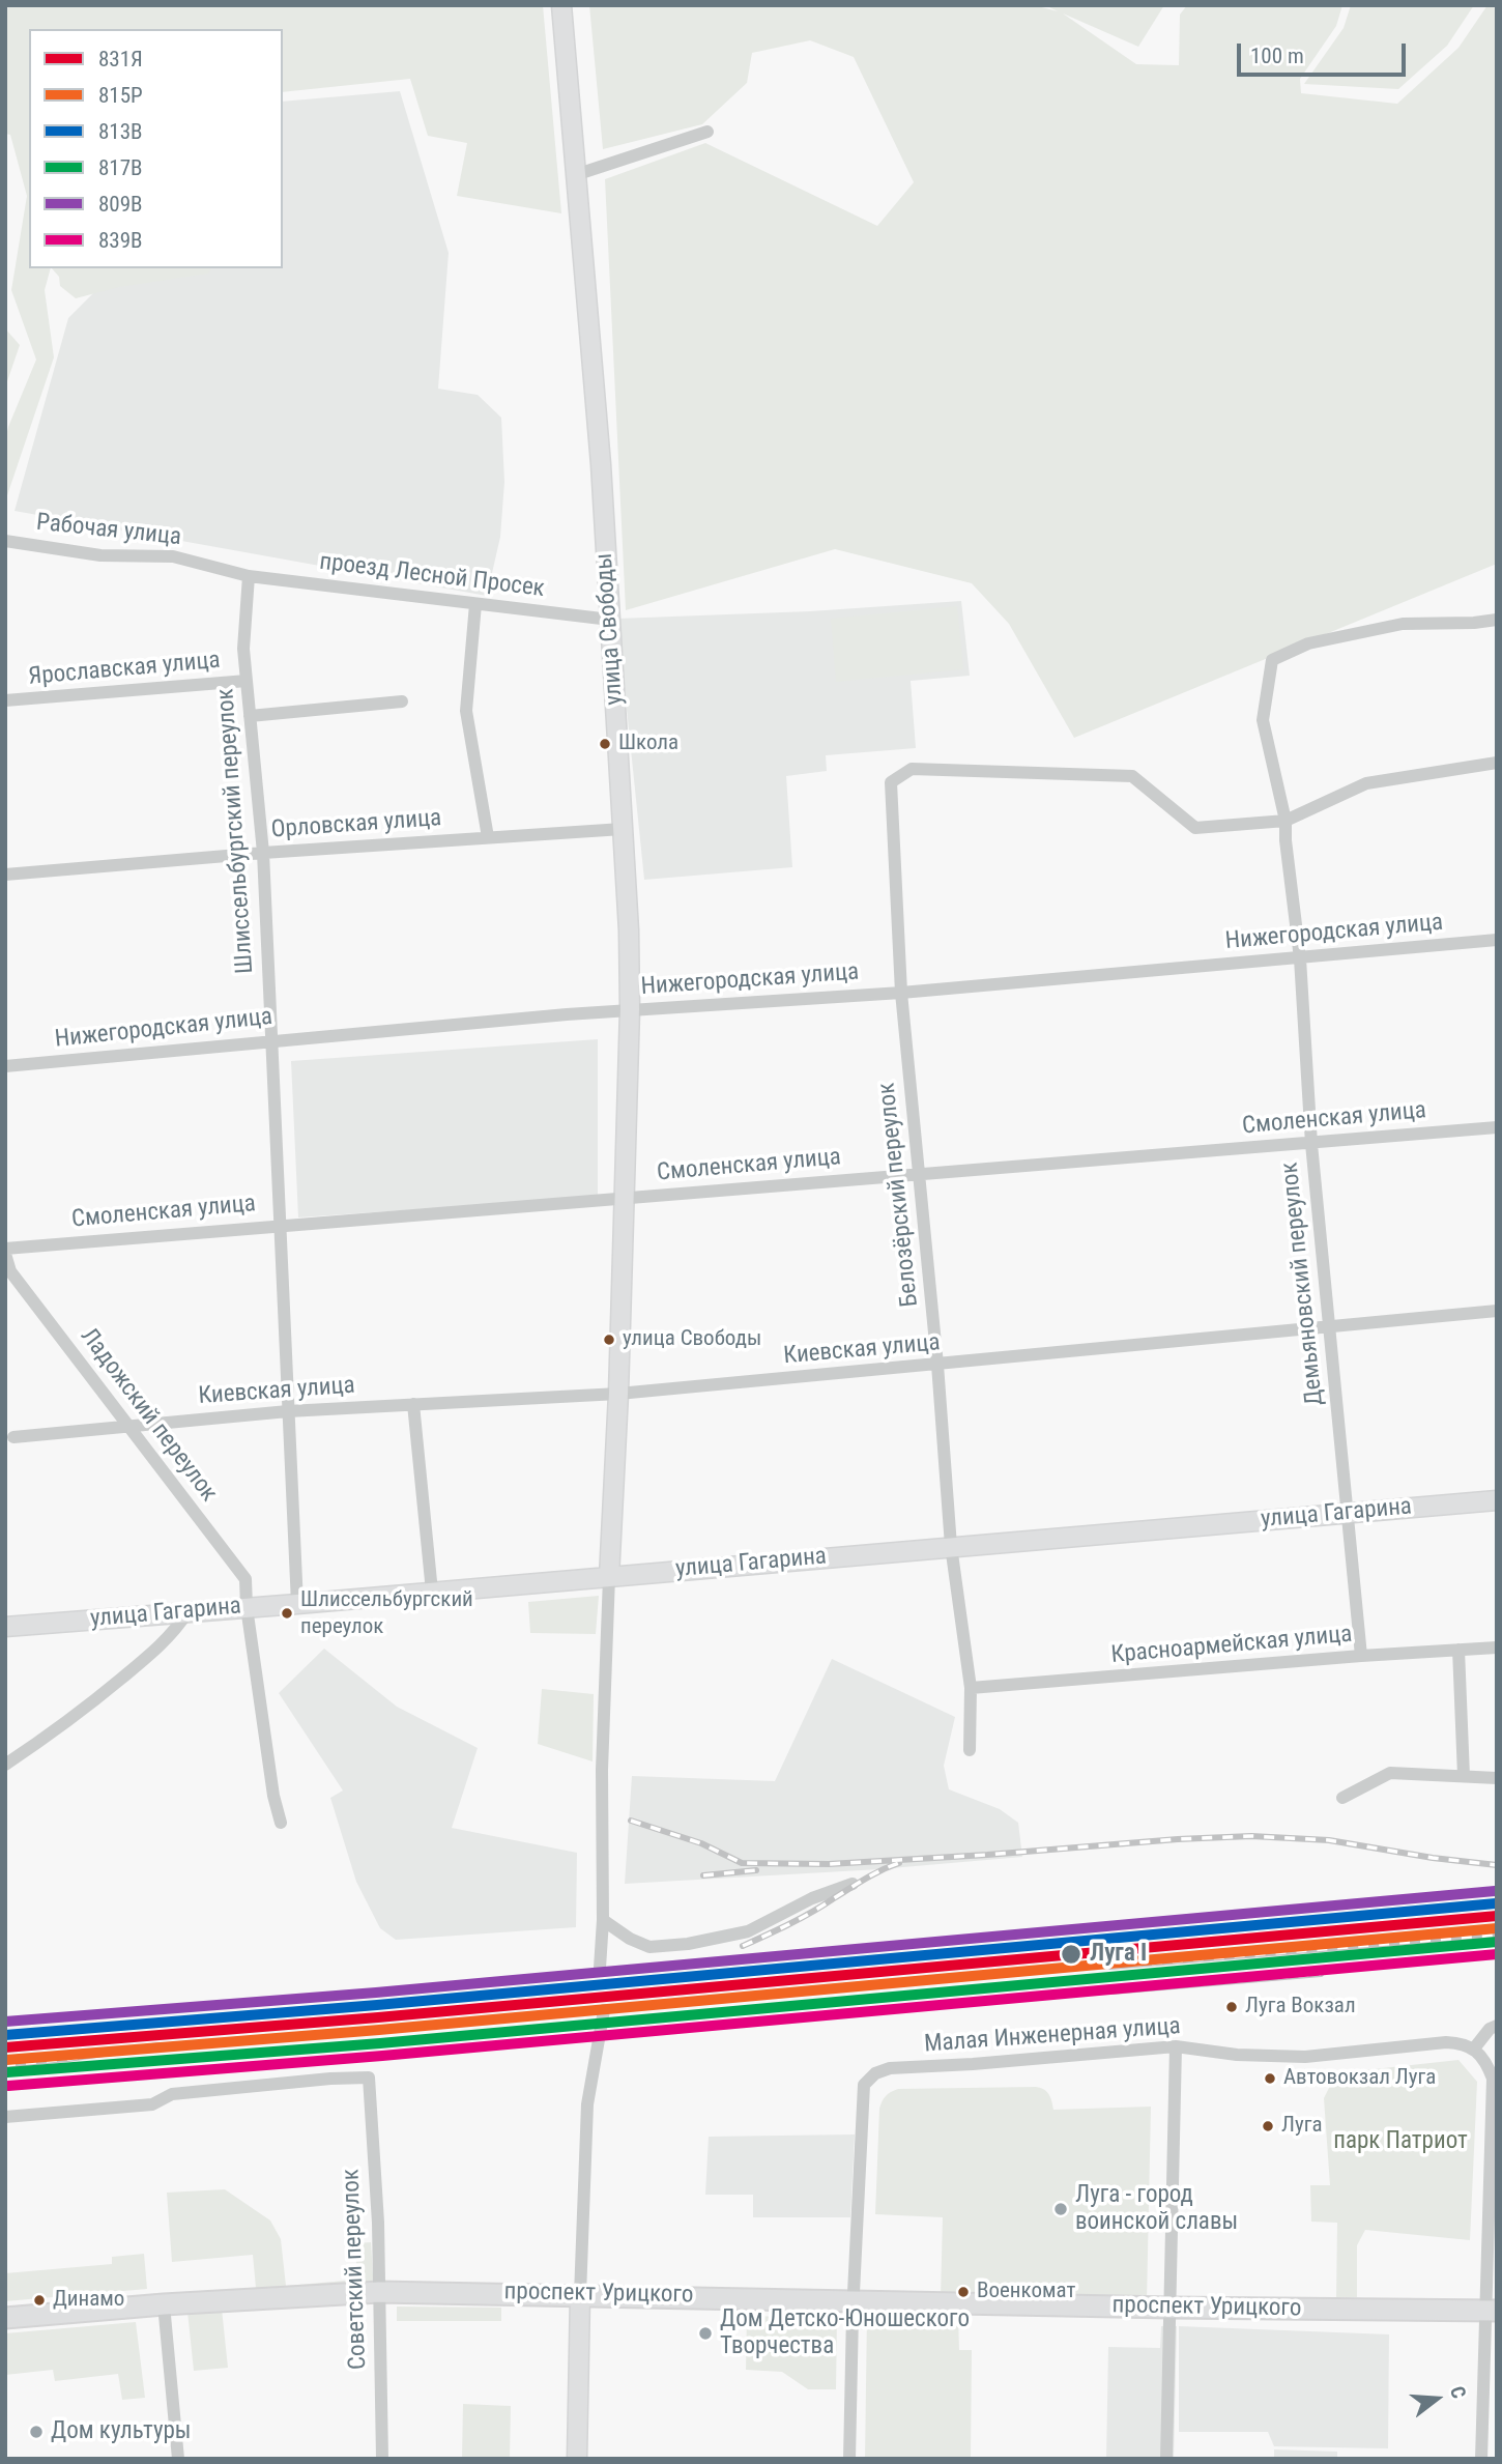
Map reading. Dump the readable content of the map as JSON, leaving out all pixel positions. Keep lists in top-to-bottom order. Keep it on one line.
{"streets":{"main road":["проспект Урицкого"],"street":["Рабочая улица","проезд Лесной Просек","улица Свободы","Ярославская улица","Орловская улица","Шлиссельбургский переулок","Нижегородская улица","Смоленская улица","Белозёрский переулок","Демьяновский переулок","Киевская улица","Ладожский переулок","улица Гагарина","Красноармейская улица","Малая Инженерная улица","Советский переулок"]},"crossings":[["Рабочая улица","проезд Лесной Просек"],["Рабочая улица","Шлиссельбургский переулок"],["проезд Лесной Просек","улица Свободы"],["проезд Лесной Просек","Шлиссельбургский переулок"],["улица Свободы","Орловская улица"],["улица Свободы","Нижегородская улица"],["улица Свободы","Смоленская улица"],["улица Свободы","Киевская улица"],["улица Свободы","улица Гагарина"],["Ярославская улица","Шлиссельбургский переулок"],["Орловская улица","Шлиссельбургский переулок"],["Шлиссельбургский переулок","Нижегородская улица"],["Шлиссельбургский переулок","Смоленская улица"],["Шлиссельбургский переулок","Киевская улица"],["Шлиссельбургский переулок","улица Гагарина"],["Нижегородская улица","Белозёрский переулок"],["Нижегородская улица","Демьяновский переулок"],["Смоленская улица","Белозёрский переулок"],["Смоленская улица","Демьяновский переулок"],["Смоленская улица","Ладожский переулок"],["Белозёрский переулок","Демьяновский переулок"],["Белозёрский переулок","Киевская улица"],["Белозёрский переулок","улица Гагарина"],["Белозёрский переулок","Красноармейская улица"],["Демьяновский переулок","Киевская улица"],["Демьяновский переулок","улица Гагарина"],["Демьяновский переулок","Красноармейская улица"],["Киевская улица","Ладожский переулок"],["Ладожский переулок","улица Гагарина"],["Малая Инженерная улица","проспект Урицкого"],["Советский переулок","проспект Урицкого"]],"parks":["парк Патриот"],"places":["Школа","улица Свободы","Шлиссельбургский переулок","Луга I","Луга Вокзал","Автовокзал Луга","Луга","Луга - город воинской славы","Военкомат","Динамо","Дом Детско-Юношеского Творчества","Дом культуры"],"lines":["transit line 809В","transit line 813В","transit line 831Я","transit line 815Р","transit line 817В","transit line 839В"],"legend":["831Я","815Р","813В","817В","809В","839В"],"scale_bar":"100 m","north":"right"}
